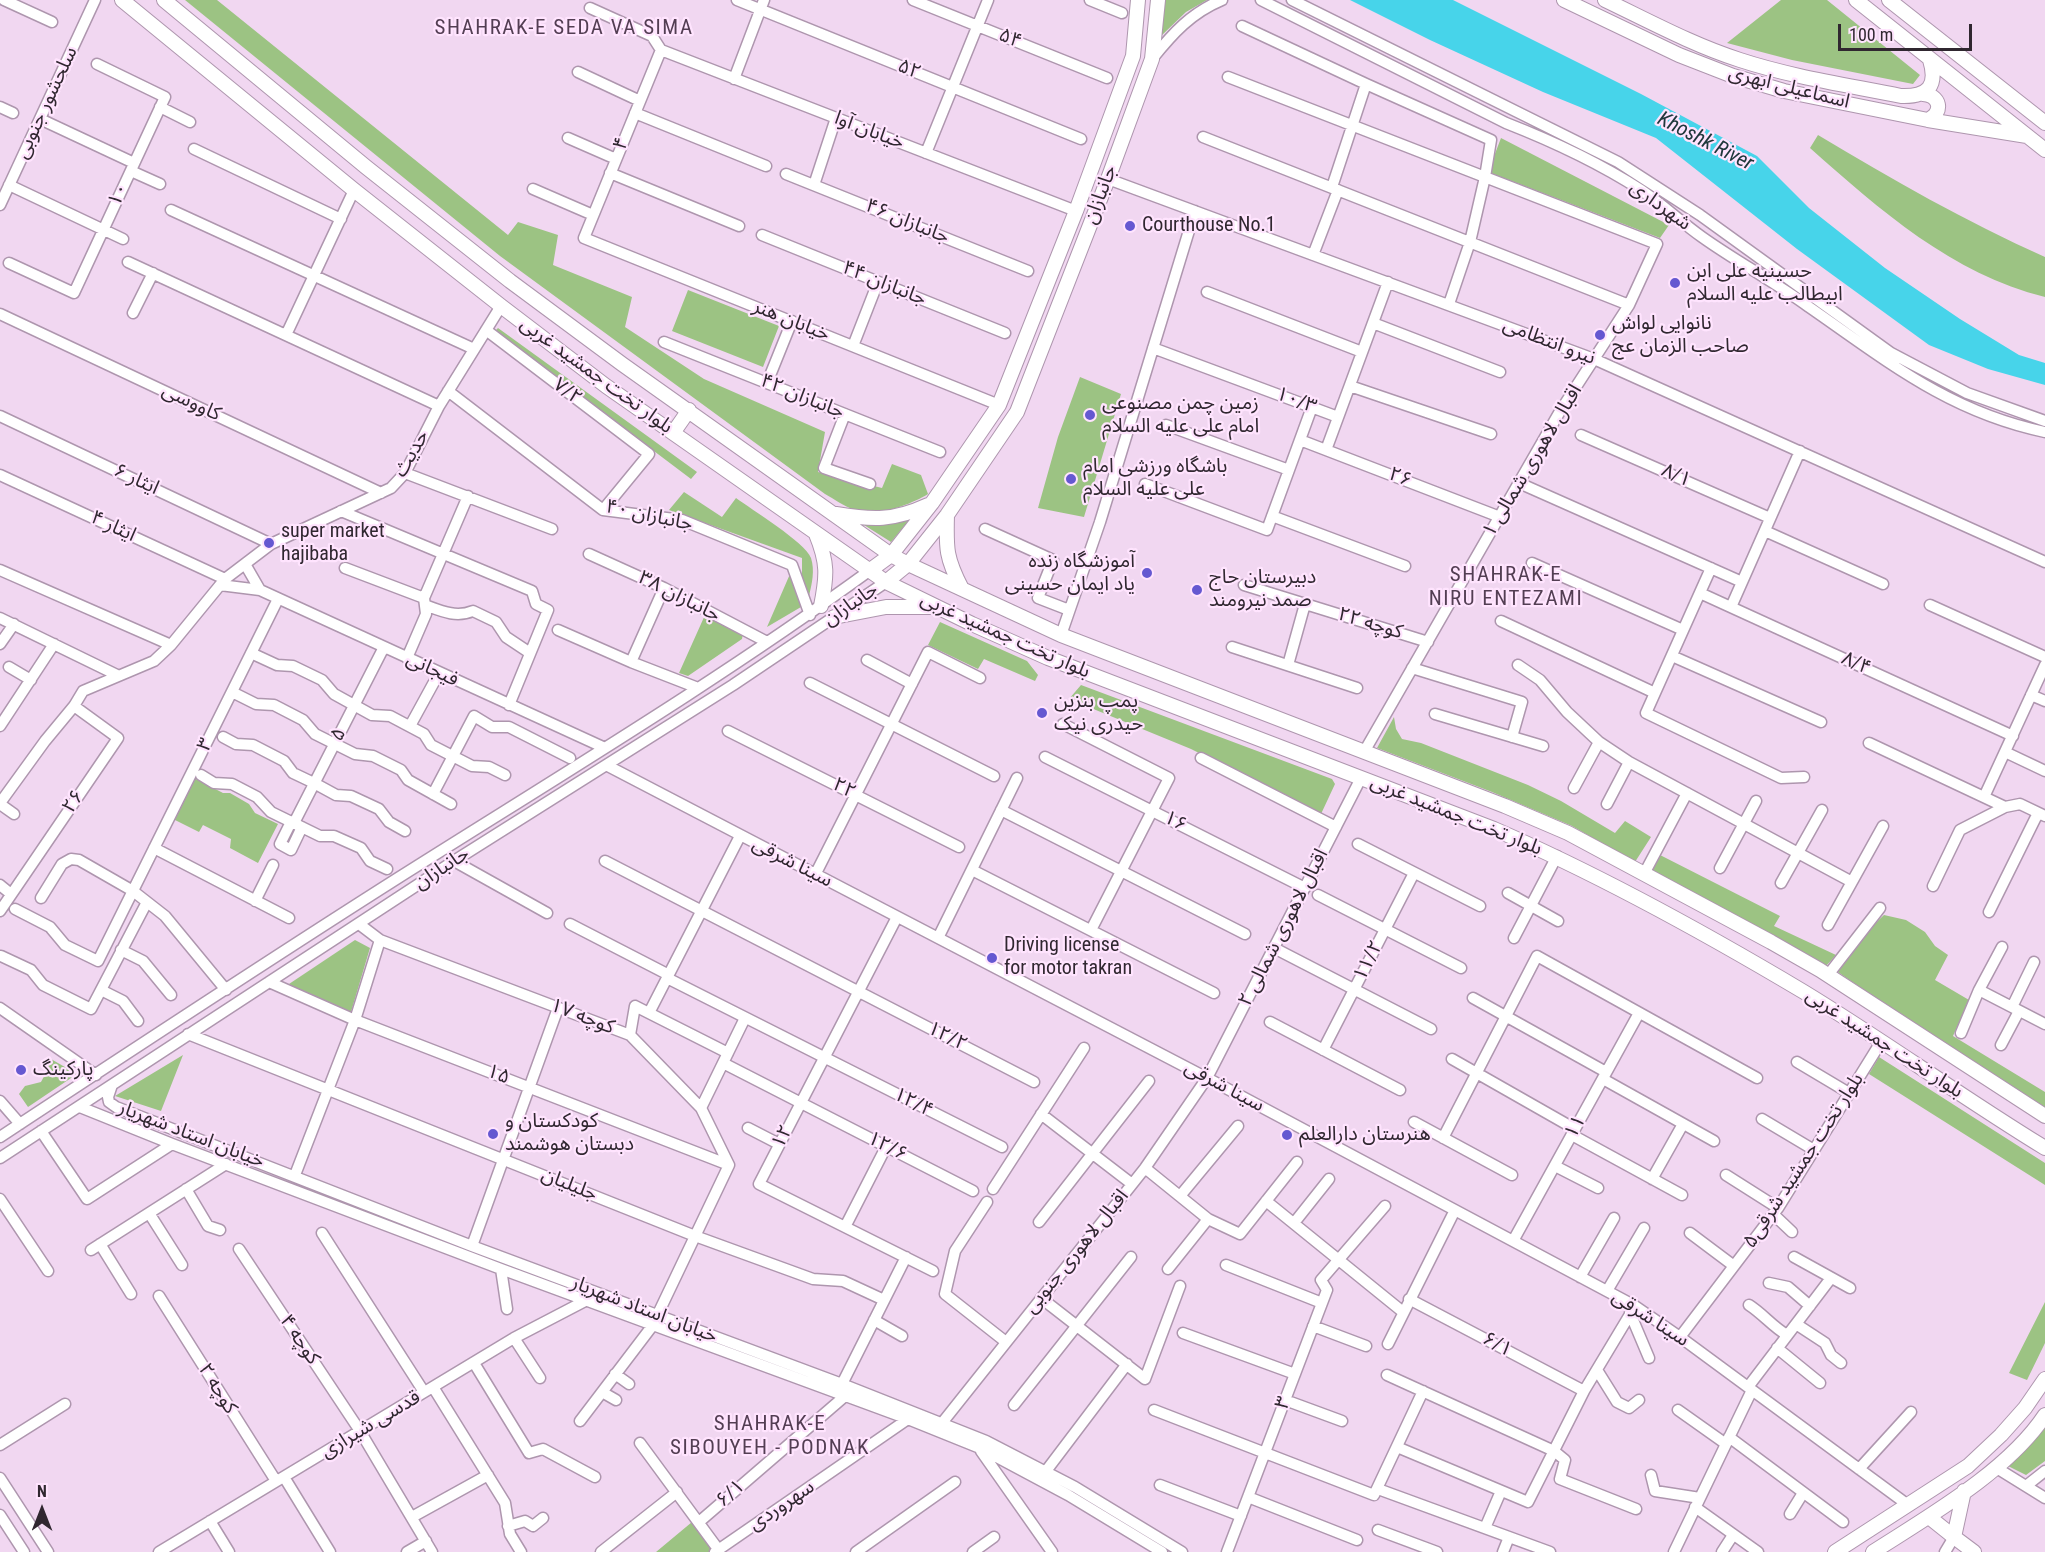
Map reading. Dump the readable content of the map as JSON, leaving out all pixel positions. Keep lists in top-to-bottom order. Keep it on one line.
{"streets":{"main road":["اسماعیلی ابهری","جانبازان","بلوار تخت جمشید غربی"],"street":["۵۴","۵۲","سلحشور جنوبی","خیابان آوا","۴","۱۰","شهرداری","۴۶ جانبازان","۴۴ جانبازان","خیابان هنر","نیرو انتظامی","۷/۲","۴۲ جانبازان","۱۰/۳","کاووسی","حدیث","اقبال لاهوری شمالی ۱","۸/۱","۲۶","ایثار ۶","۴۰ جانبازان","ایثار ۴","۳۸ جانبازان","کوچه ۲۲","۸/۴","فیجانی","۵","۳","۲۲","۱۶","سینا شرقی","اقبال لاهوری شمالی ۲","۱۱/۲","کوچه ۱۷","۱۲/۲","۱۵","۱۲/۴","۱۱","خیابان استاد شهریار","۱۲","۱۲/۶","بلوار تخت جمشید شرقی۵","جلیلیان","اقبال لاهوری جنوبی","کوچه ۴","۶/۱","کوچه ۲","قدسی شیرازی","سهروردی"]},"crossings":[["خیابان آوا","۴"],["خیابان آوا","جانبازان"],["۴","خیابان هنر"],["جانبازان","خیابان هنر"],["جانبازان","نیرو انتظامی"],["جانبازان","بلوار تخت جمشید غربی"],["جانبازان","۴۰ جانبازان"],["جانبازان","۳۸ جانبازان"],["جانبازان","فیجانی"],["جانبازان","سینا شرقی"],["جانبازان","کوچه ۱۷"],["جانبازان","۱۵"],["جانبازان","خیابان استاد شهریار"],["جانبازان","جلیلیان"],["نیرو انتظامی","اقبال لاهوری شمالی ۱"],["بلوار تخت جمشید غربی","حدیث"],["بلوار تخت جمشید غربی","اقبال لاهوری شمالی ۱"],["بلوار تخت جمشید غربی","اقبال لاهوری شمالی ۲"],["بلوار تخت جمشید غربی","بلوار تخت جمشید شرقی۵"],["۷/۲","حدیث"],["۷/۲","۴۰ جانبازان"],["کاووسی","حدیث"],["حدیث","۲۶"],["حدیث","ایثار ۶"],["حدیث","۴۰ جانبازان"],["حدیث","ایثار ۴"],["اقبال لاهوری شمالی ۱","۲۶"],["اقبال لاهوری شمالی ۱","کوچه ۲۲"],["ایثار ۴","فیجانی"],["فیجانی","۵"],["فیجانی","۳"],["۱۶","اقبال لاهوری شمالی ۲"],["سینا شرقی","اقبال لاهوری شمالی ۲"],["سینا شرقی","۱۱"],["سینا شرقی","۱۲"],["سینا شرقی","بلوار تخت جمشید شرقی۵"],["سینا شرقی","اقبال لاهوری جنوبی"],["اقبال لاهوری شمالی ۲","اقبال لاهوری جنوبی"],["کوچه ۱۷","۱۵"],["۱۲/۲","۱۲"],["۱۲/۴","۱۲"],["خیابان استاد شهریار","اقبال لاهوری جنوبی"],["خیابان استاد شهریار","۶/۱"],["خیابان استاد شهریار","قدسی شیرازی"],["خیابان استاد شهریار","سهروردی"],["۱۲","۱۲/۶"],["کوچه ۴","قدسی شیرازی"],["کوچه ۲","قدسی شیرازی"]],"districts":["SHAHRAK-E SEDA VA SIMA","SHAHRAK-E NIRU ENTEZAMI","SHAHRAK-E SIBOUYEH - PODNAK"],"water":["Khoshk River"],"places":["Courthouse No.1","حسینیه علی ابن ابیطالب علیه السلام","نانوایی لواش صاحب الزمان عج","زمین چمن مصنوعی امام علی علیه السلام","باشگاه ورزشی امام علی علیه السلام","super market hajibaba","آموزشگاه زنده یاد ایمان حسینی","دبیرستان حاج صمد نیرومند","پمپ بنزین حیدری نیک","Driving license for motor takran","پارکینگ","کودکستان و دبستان هوشمند","هنرستان دارالعلم"],"scale_bar":"100 m","north":"top"}
